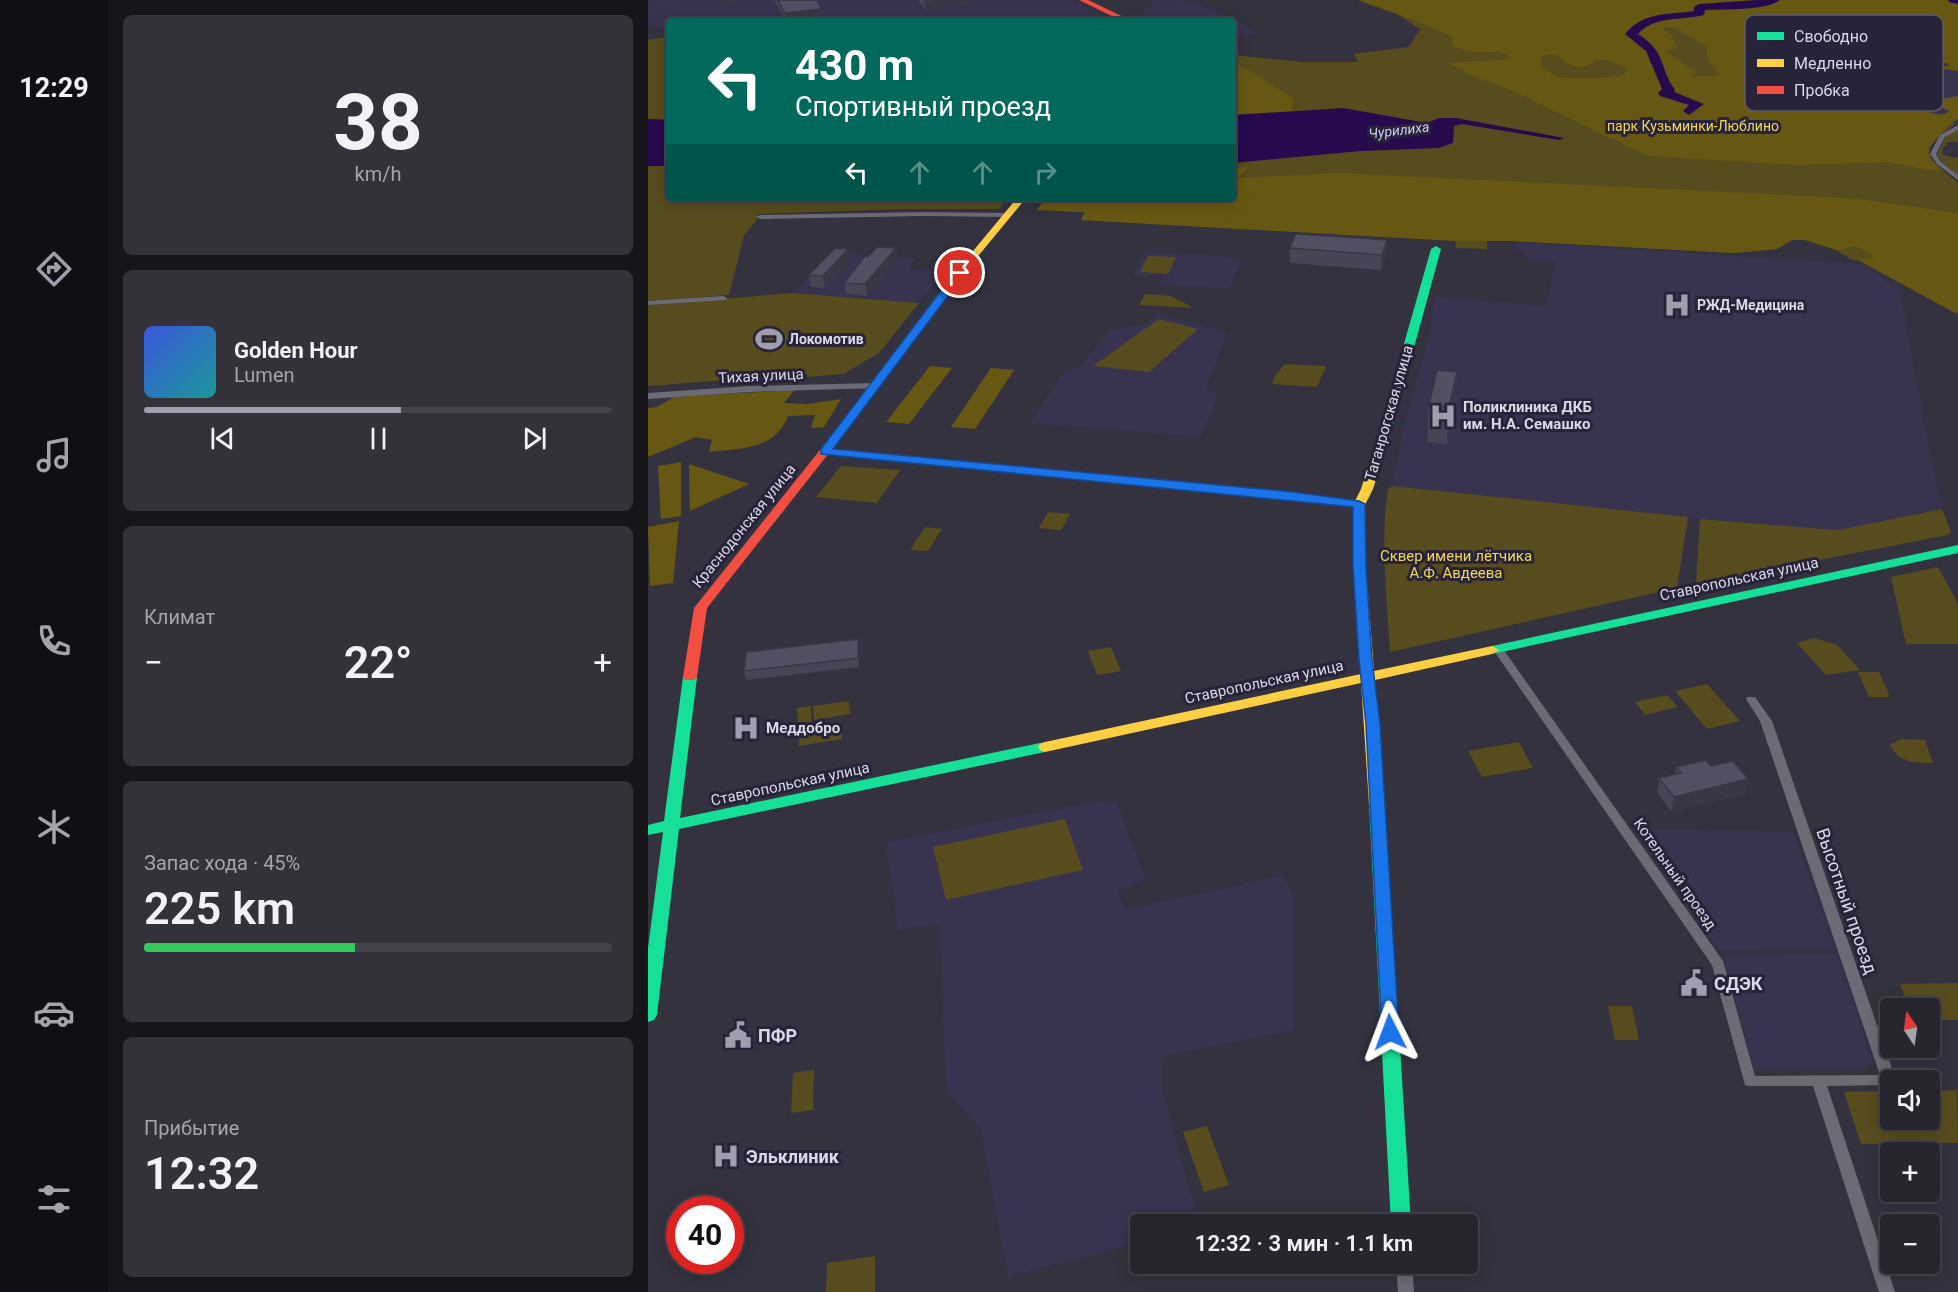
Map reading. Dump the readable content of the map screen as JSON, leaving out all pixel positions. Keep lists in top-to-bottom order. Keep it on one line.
{"streets":{"main road":["Таганрогская улица","Краснодонская улица","Ставропольская улица"],"street":["Тихая улица","Котельный проезд","Высотный проезд"]},"crossings":[["Тихая улица","Краснодонская улица"],["Таганрогская улица","Ставропольская улица"],["Краснодонская улица","Ставропольская улица"],["Ставропольская улица","Котельный проезд"],["Котельный проезд","Высотный проезд"]],"water":["Чурилиха"],"parks":["парк Кузьминки-Люблино","Сквер имени лётчика А.Ф. Авдеева"],"places":{"hospital":["РЖД-Медицина","Поликлиника ДКБ им. Н.А. Семашко","Меддобро","Эльклиник"],"sports":["Локомотив"],"public building":["СДЭК","ПФР"]},"legend":["Свободно","Медленно","Пробка"],"north":"top","page":{"tabs":"12:29","tile":[["38","km/h"],"Климат",["Запас хода · 45%","225 km"],["Прибытие","12:32"]],"turn":["430 m","Спортивный проезд"],"song":["Golden Hour","Lumen"],"heat":["−","22°","+"],"map_buttons":["+","−"],"limit":"40","trip":"12:32 · 3 мин · 1.1 km"}}
